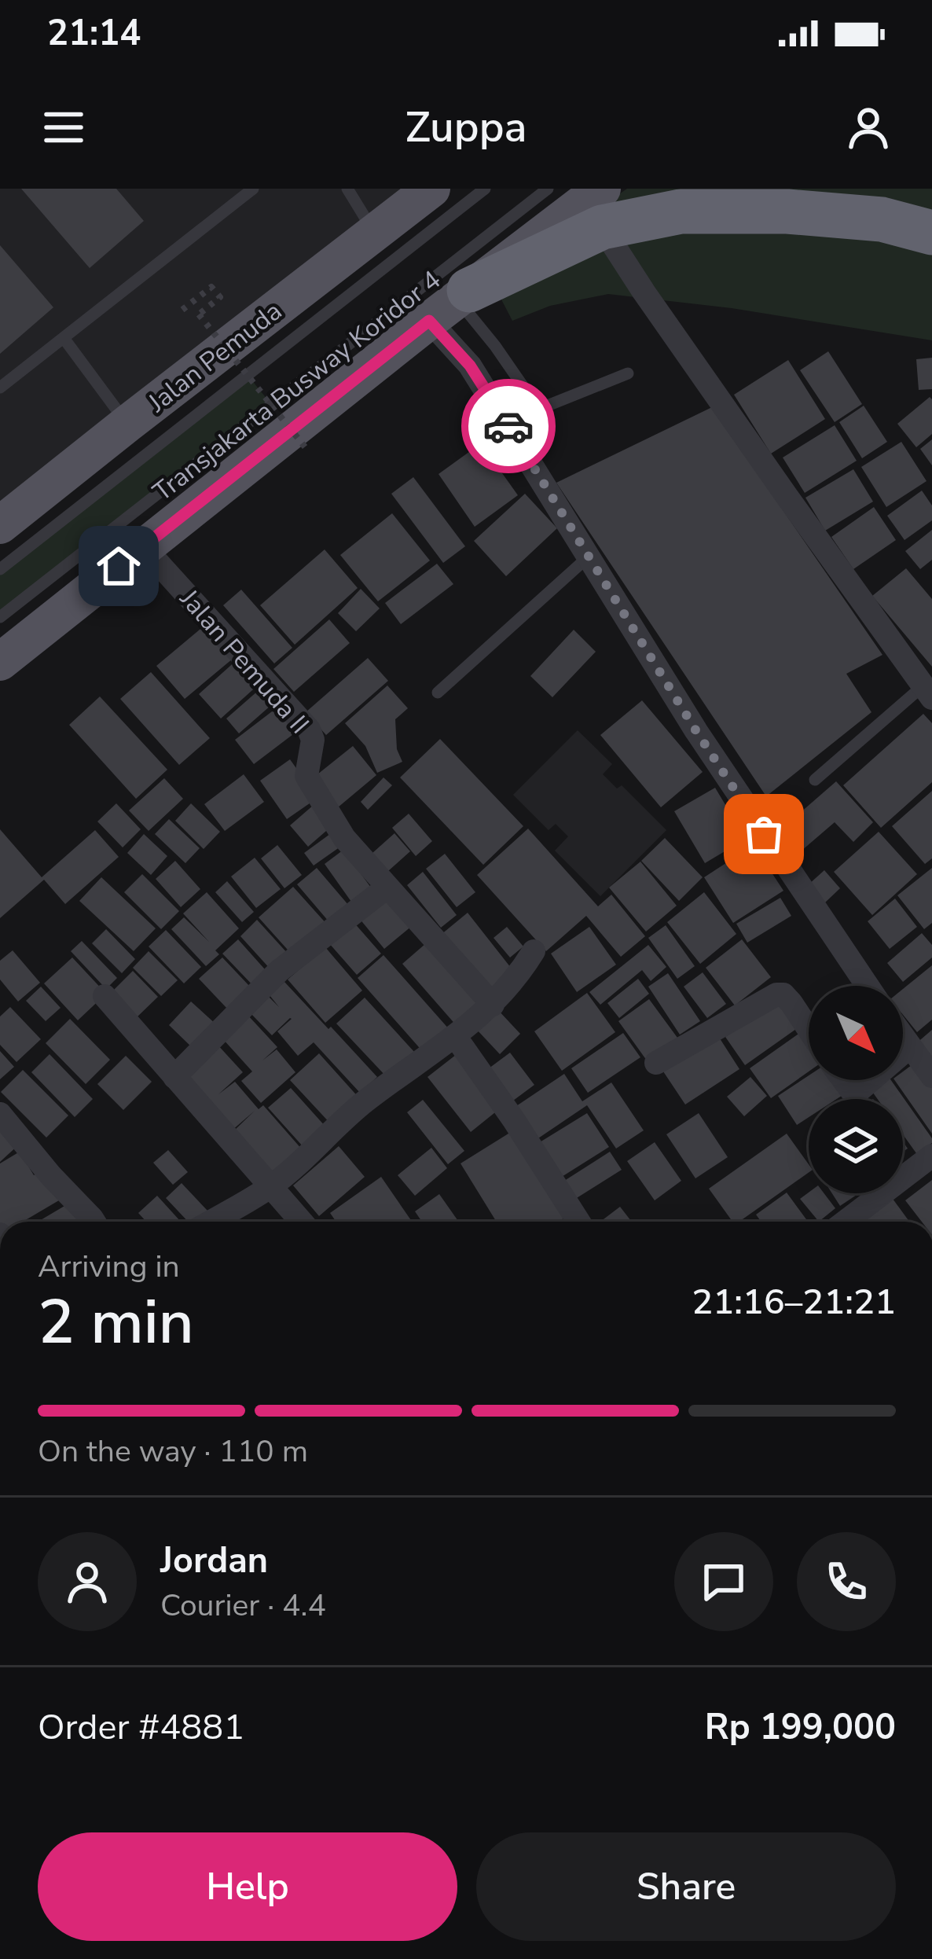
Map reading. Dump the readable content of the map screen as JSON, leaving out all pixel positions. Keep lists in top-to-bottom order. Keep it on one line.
{"streets":{"main road":["Jalan Pemuda"],"street":["Jalan Pemuda II"],"lane":["Transjakarta Busway Koridor 4"]},"north":"bottom right","page":{"status":"21:14","header":"Zuppa","heading":["2 min","Arriving in","21:16–21:21"],"panel":["Jordan","Courier · 4.4","Order #4881","Rp 199,000"],"bar":"On the way · 110 m","buttons":["Help","Share"]}}
